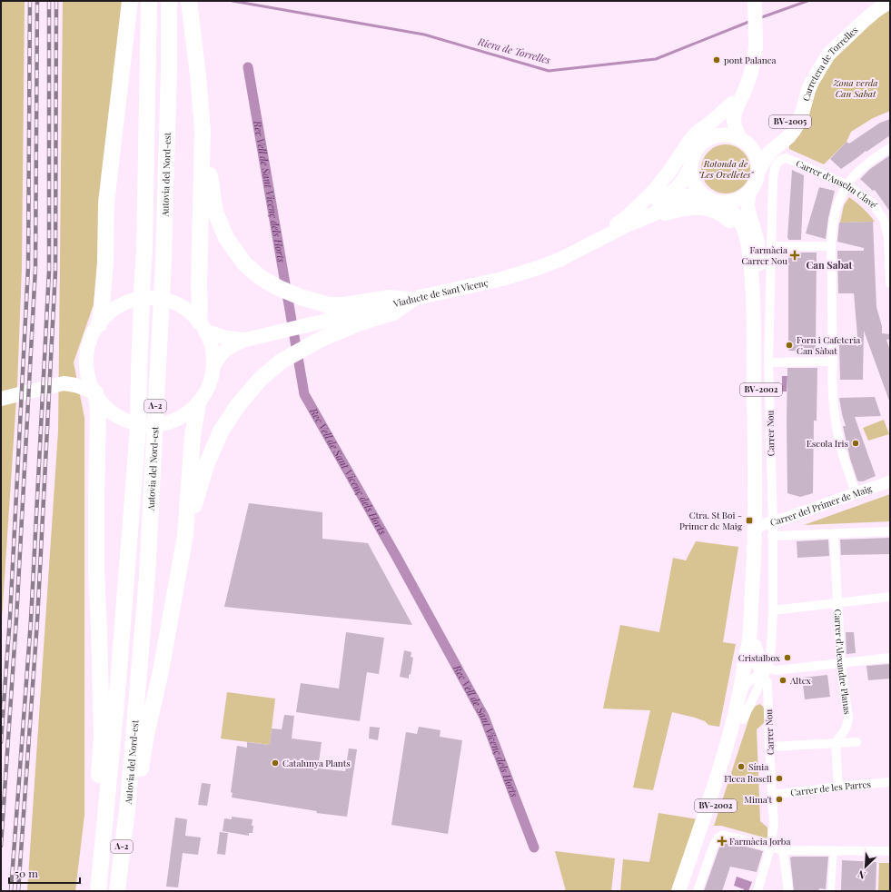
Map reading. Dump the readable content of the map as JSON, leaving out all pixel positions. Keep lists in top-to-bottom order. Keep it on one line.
{"streets":{"highway":["Autovia del Nord-est","A-2"],"main road":["Carretera de Torrelles","BV-2005","Viaducte de Sant Vicenç","BV-2002"],"street":["Carrer d'Anselm Clavé","Carrer Nou","Carrer del Primer de Maig","Carrer d'Alexandre Planas","Carrer de les Parres"]},"crossings":[["Carretera de Torrelles","Viaducte de Sant Vicenç"],["Carretera de Torrelles","BV-2002"],["Carrer d'Anselm Clavé","Carrer Nou"],["Viaducte de Sant Vicenç","BV-2002"],["BV-2002","Carrer Nou"],["BV-2002","Carrer del Primer de Maig"],["Carrer Nou","Carrer del Primer de Maig"],["Carrer Nou","Carrer de les Parres"],["Carrer del Primer de Maig","Carrer d'Alexandre Planas"]],"districts":["Can Sabat"],"water":["Riera de Torrelles","Rec Vell de Sant Vicenç dels Horts"],"parks":["Zona verda Can Sabat","Rotonda de \"Les Ovelletes\""],"places":{"other":["pont Palanca","Forn i Cafeteria Can Sàbat","Escola Iris","Cristalbox","Altex","Catalunya Plants","Sínia","Fleca Rosell","Mima't"],"health":["Farmàcia Carrer Nou","Farmàcia Jorba"],"transit":["Ctra. St Boi - Primer de Maig"]},"scale_bar":"50 m","north":"bottom left"}
